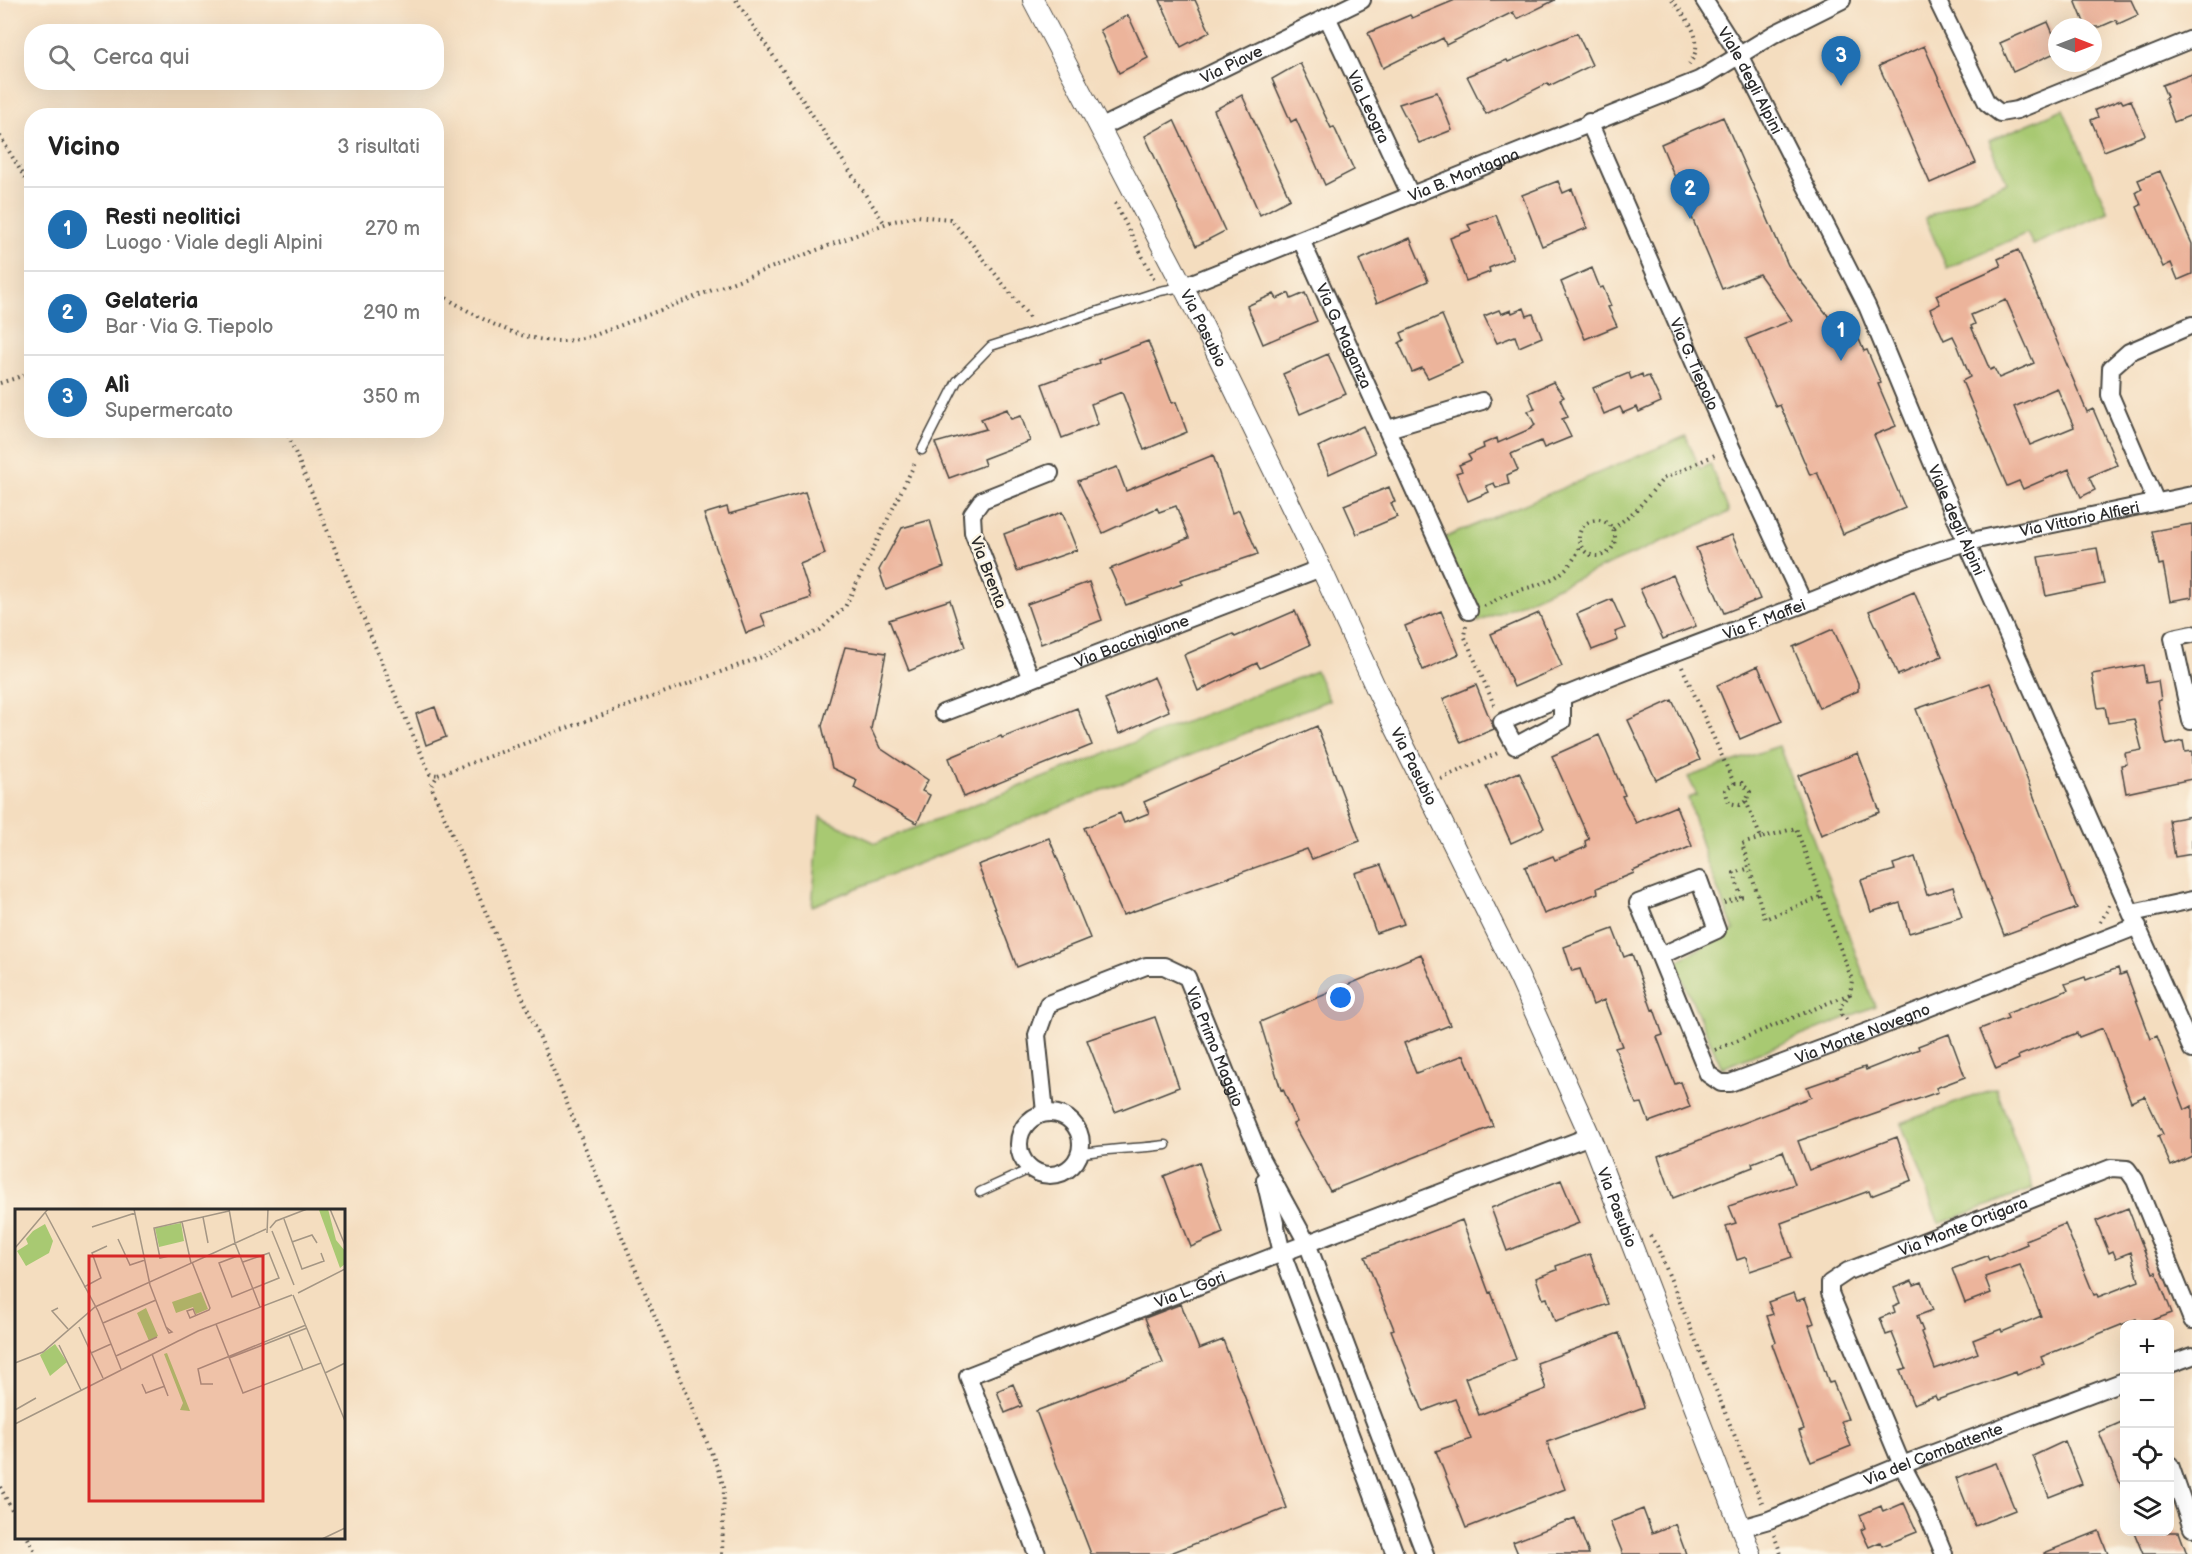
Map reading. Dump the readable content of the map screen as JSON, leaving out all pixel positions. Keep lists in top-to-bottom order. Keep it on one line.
{"streets":{"street":["Via Piave","Viale degli Alpini","Via Leogra","Via B. Montagna","Via Pasubio","Via G. Maganza","Via G. Tiepolo","Via Vittorio Alfieri","Via Brenta","Via F. Maffei","Via Bacchiglione","Via Monte Novegno","Via Primo Maggio","Via Monte Ortigara","Via L. Gori","Via del Combattente"]},"crossings":[["Via Piave","Via Leogra"],["Via Piave","Via Pasubio"],["Viale degli Alpini","Via B. Montagna"],["Viale degli Alpini","Via Vittorio Alfieri"],["Viale degli Alpini","Via F. Maffei"],["Viale degli Alpini","Via Monte Novegno"],["Via Leogra","Via B. Montagna"],["Via B. Montagna","Via Pasubio"],["Via B. Montagna","Via G. Maganza"],["Via B. Montagna","Via G. Tiepolo"],["Via Pasubio","Via Bacchiglione"],["Via Pasubio","Via L. Gori"],["Via Pasubio","Via del Combattente"],["Via G. Tiepolo","Via F. Maffei"],["Via Vittorio Alfieri","Via F. Maffei"],["Via Brenta","Via Bacchiglione"],["Via Primo Maggio","Via L. Gori"],["Via Monte Ortigara","Via del Combattente"]],"north":"right","page":{"search":"Cerca qui","pins":["3","2","1"],"heading":["Vicino","3 risultati"],"list":[{"mark":"1","name":"Resti neolitici","note":"Luogo · Viale degli Alpini","value":"270 m"},{"mark":"2","name":"Gelateria","note":"Bar · Via G. Tiepolo","value":"290 m"},{"mark":"3","name":"Alì","note":"Supermercato","value":"350 m"}],"map_buttons":["+","−"]}}
